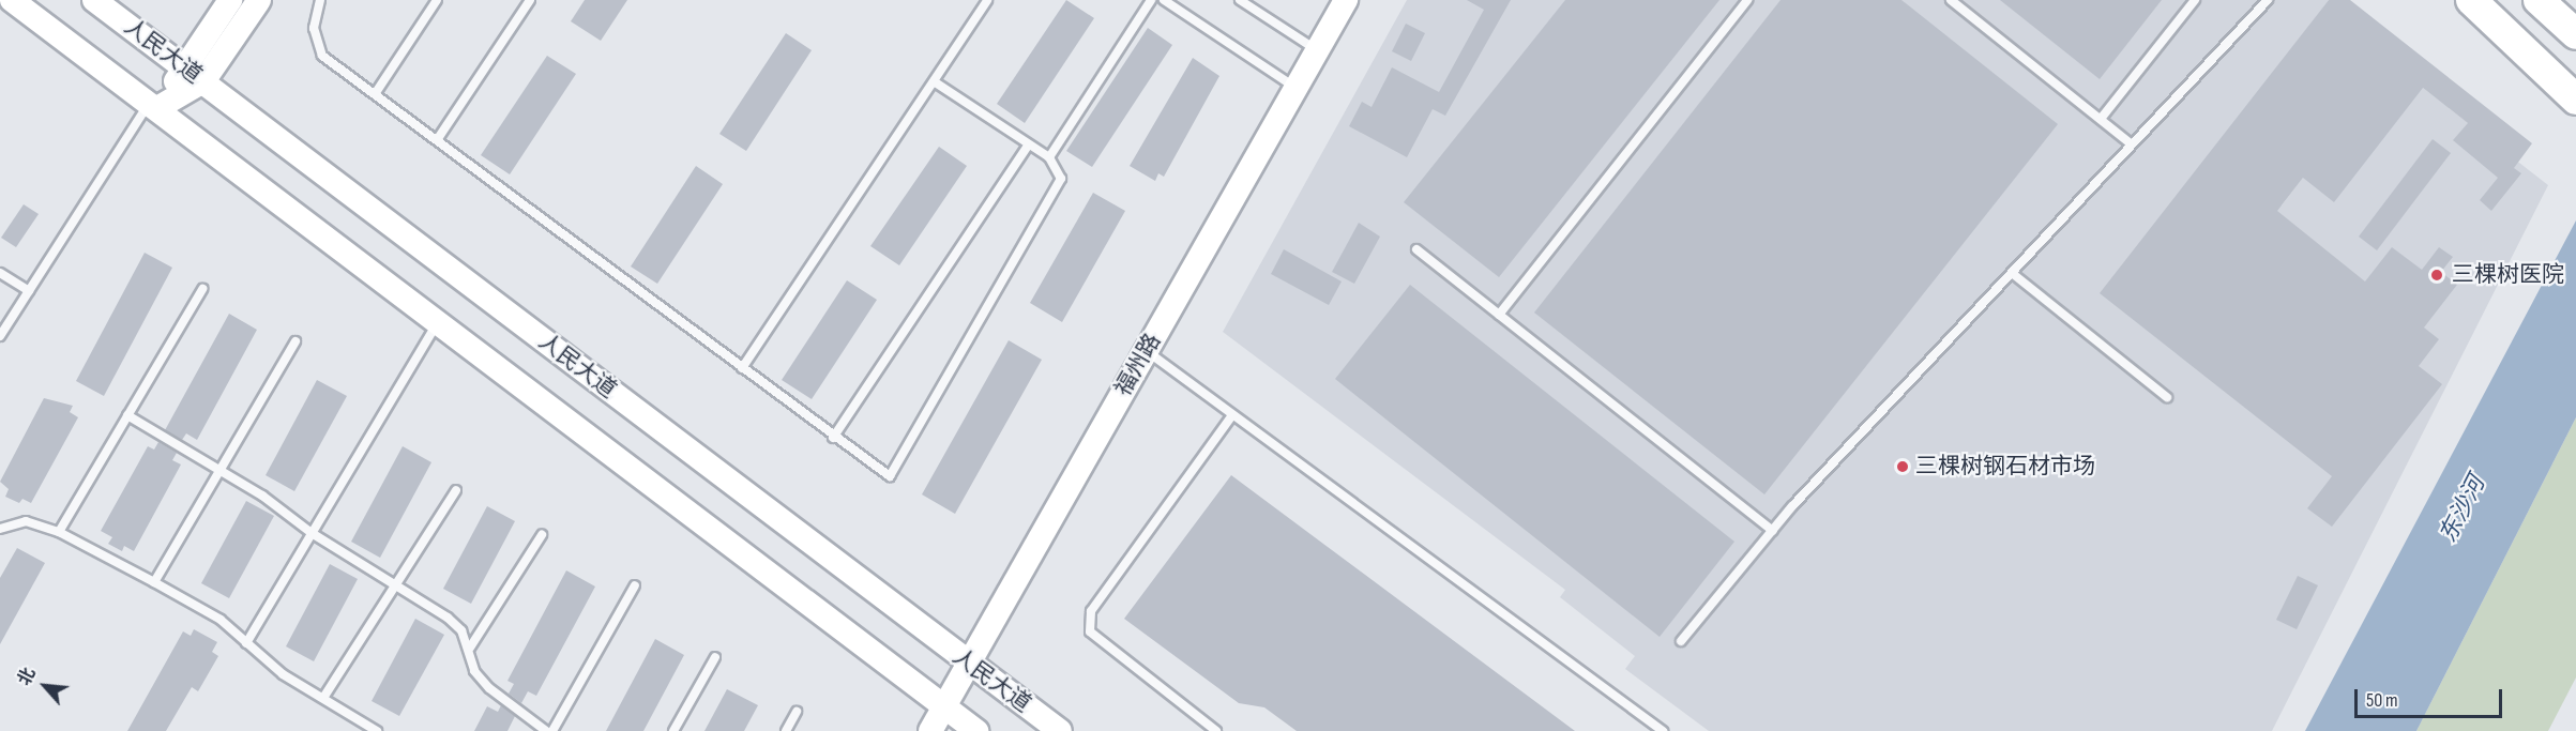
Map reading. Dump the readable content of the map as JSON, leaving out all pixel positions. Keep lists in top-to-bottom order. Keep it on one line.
{"streets":{"street":["人民大道","福州路"]},"crossings":[["人民大道","福州路"]],"water":["东沙河"],"places":["三棵树医院","三棵树钢石材市场"],"scale_bar":"50 m","north":"top left"}
